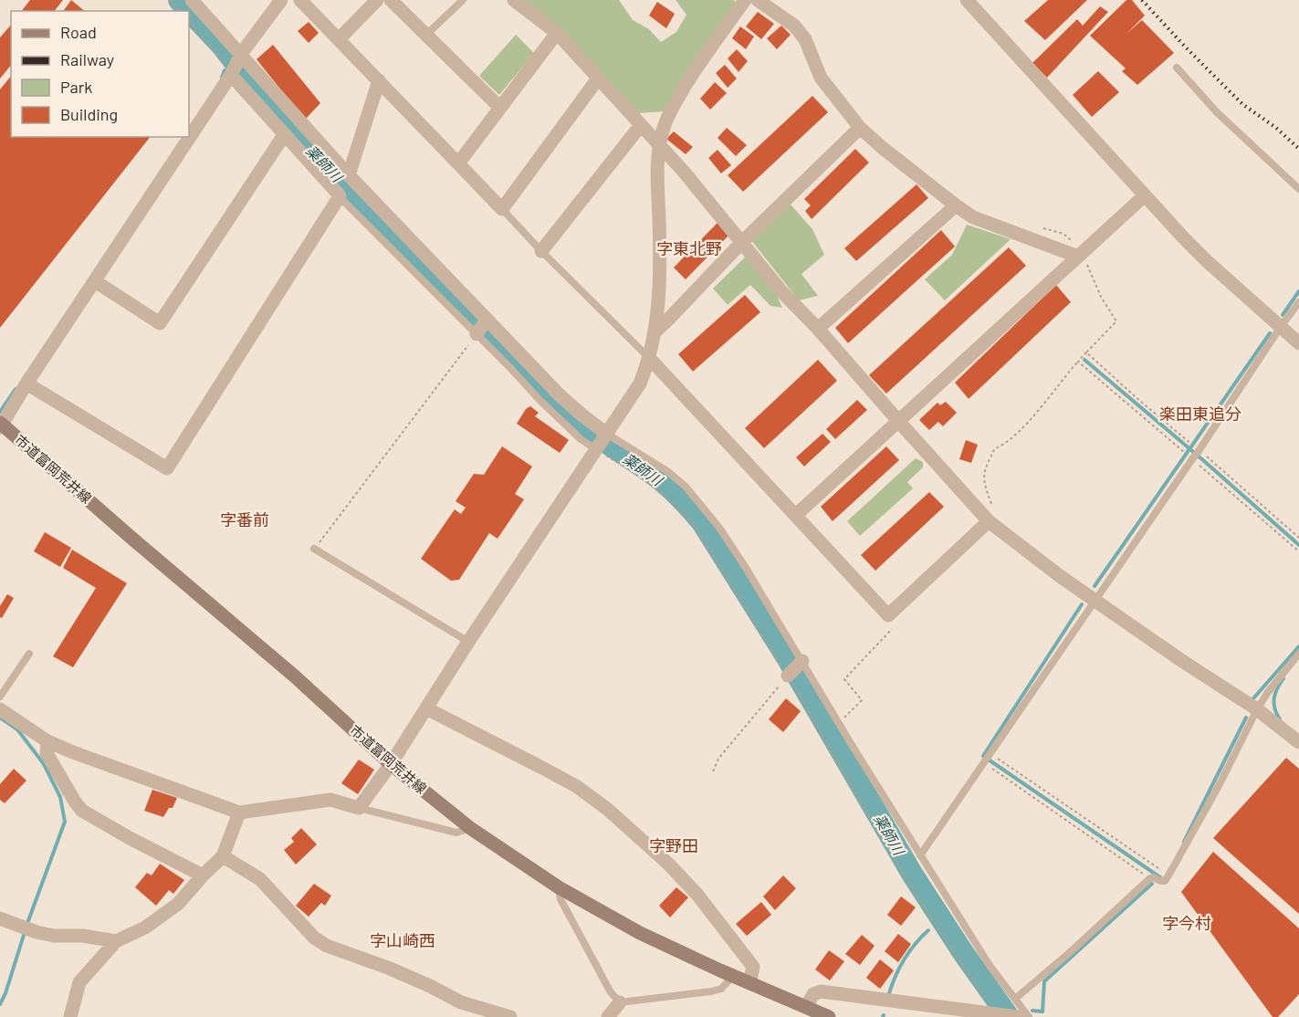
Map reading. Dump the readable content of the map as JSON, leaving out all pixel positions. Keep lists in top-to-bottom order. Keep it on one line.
{"streets":{"street":["市道富岡荒井線"]},"districts":["字東北野","楽田東追分","字番前","字野田","字今村","字山崎西"],"water":["薬師川"],"legend":["Road","Railway","Park","Building"]}
